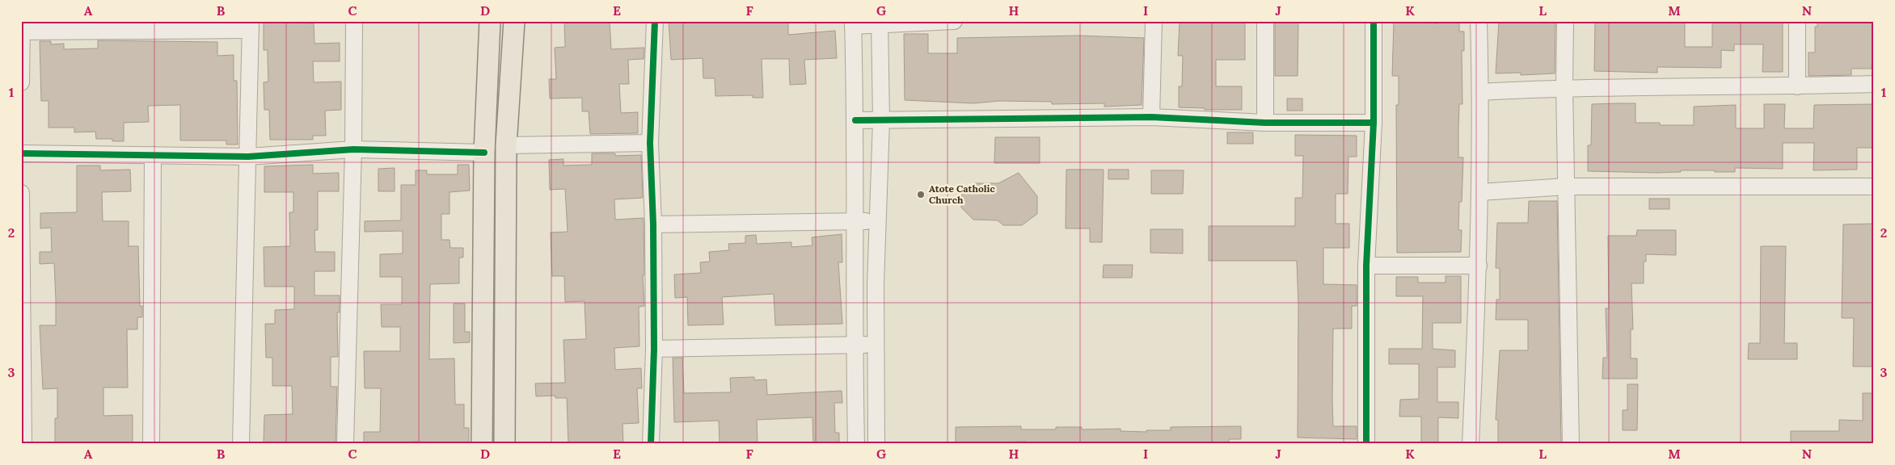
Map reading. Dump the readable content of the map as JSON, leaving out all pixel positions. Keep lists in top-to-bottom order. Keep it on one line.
{"places":["Atote Catholic Church"],"grid":{"columns":["A","B","C","D","E","F","G","H","I","J","K","L","M","N"],"rows":["1","2","3"]}}
